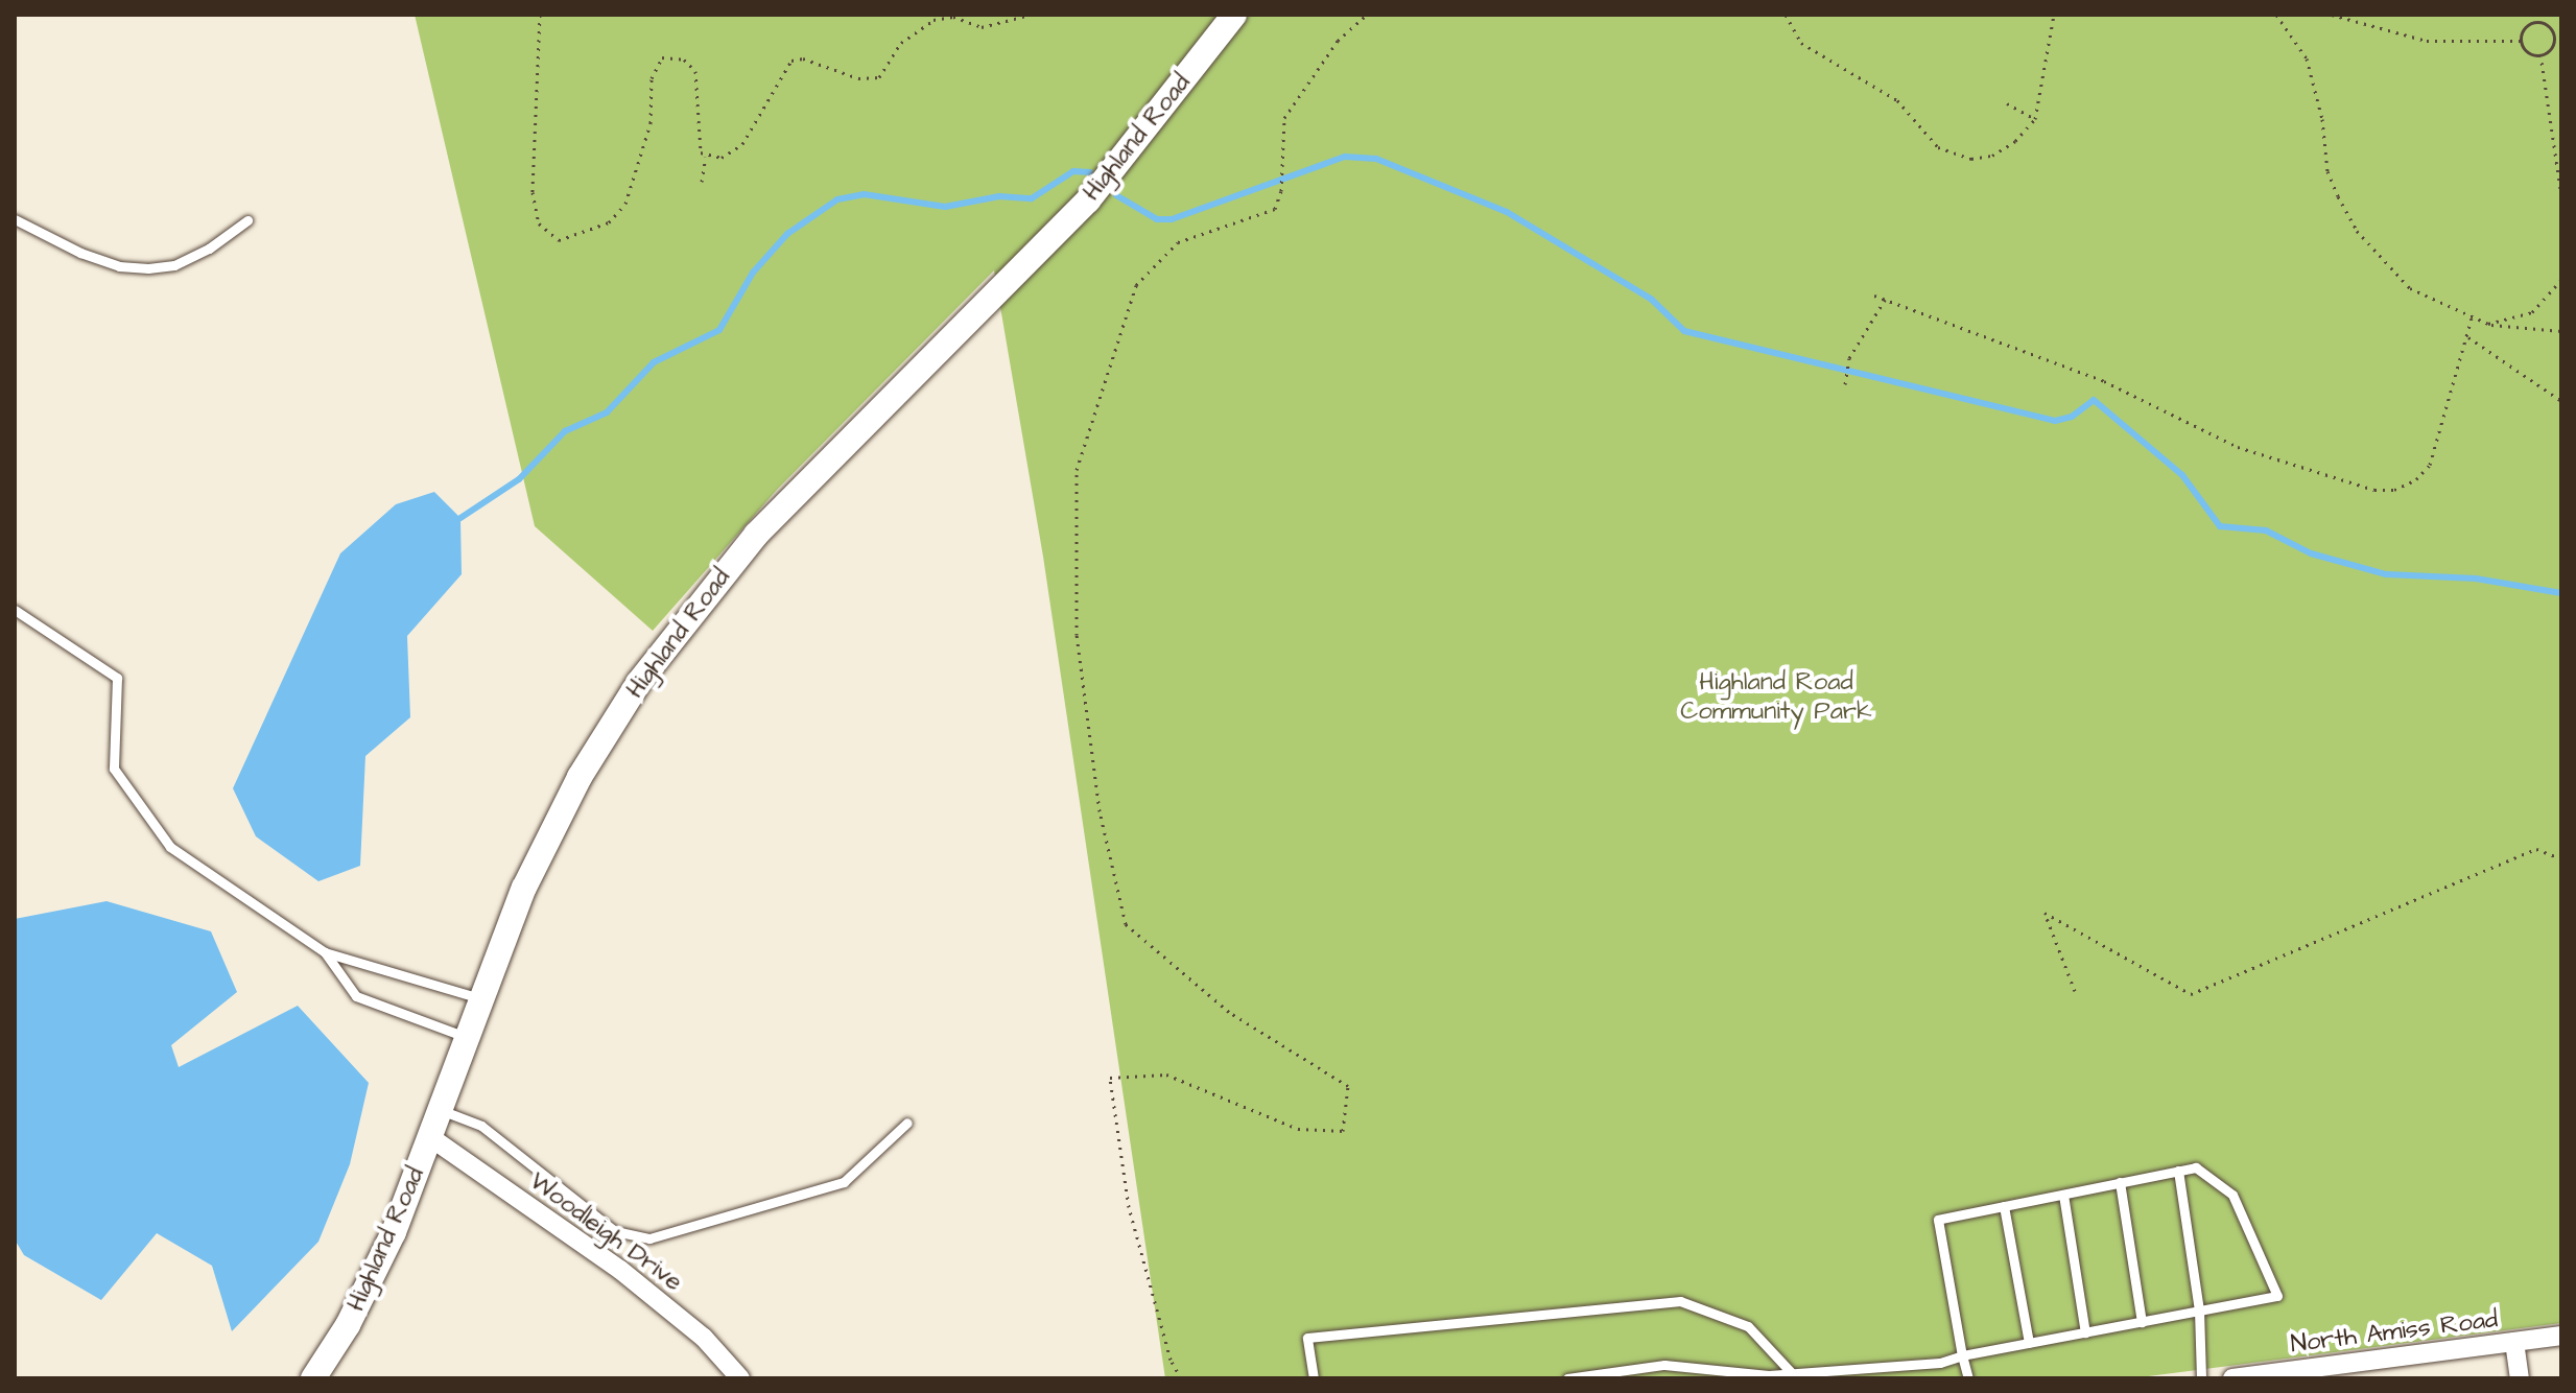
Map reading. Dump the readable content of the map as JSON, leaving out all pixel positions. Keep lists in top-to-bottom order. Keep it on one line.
{"streets":{"street":["Highland Road","Woodleigh Drive","North Amiss Road"]},"crossings":[["Highland Road","Woodleigh Drive"]],"parks":["Highland Road Community Park"]}
